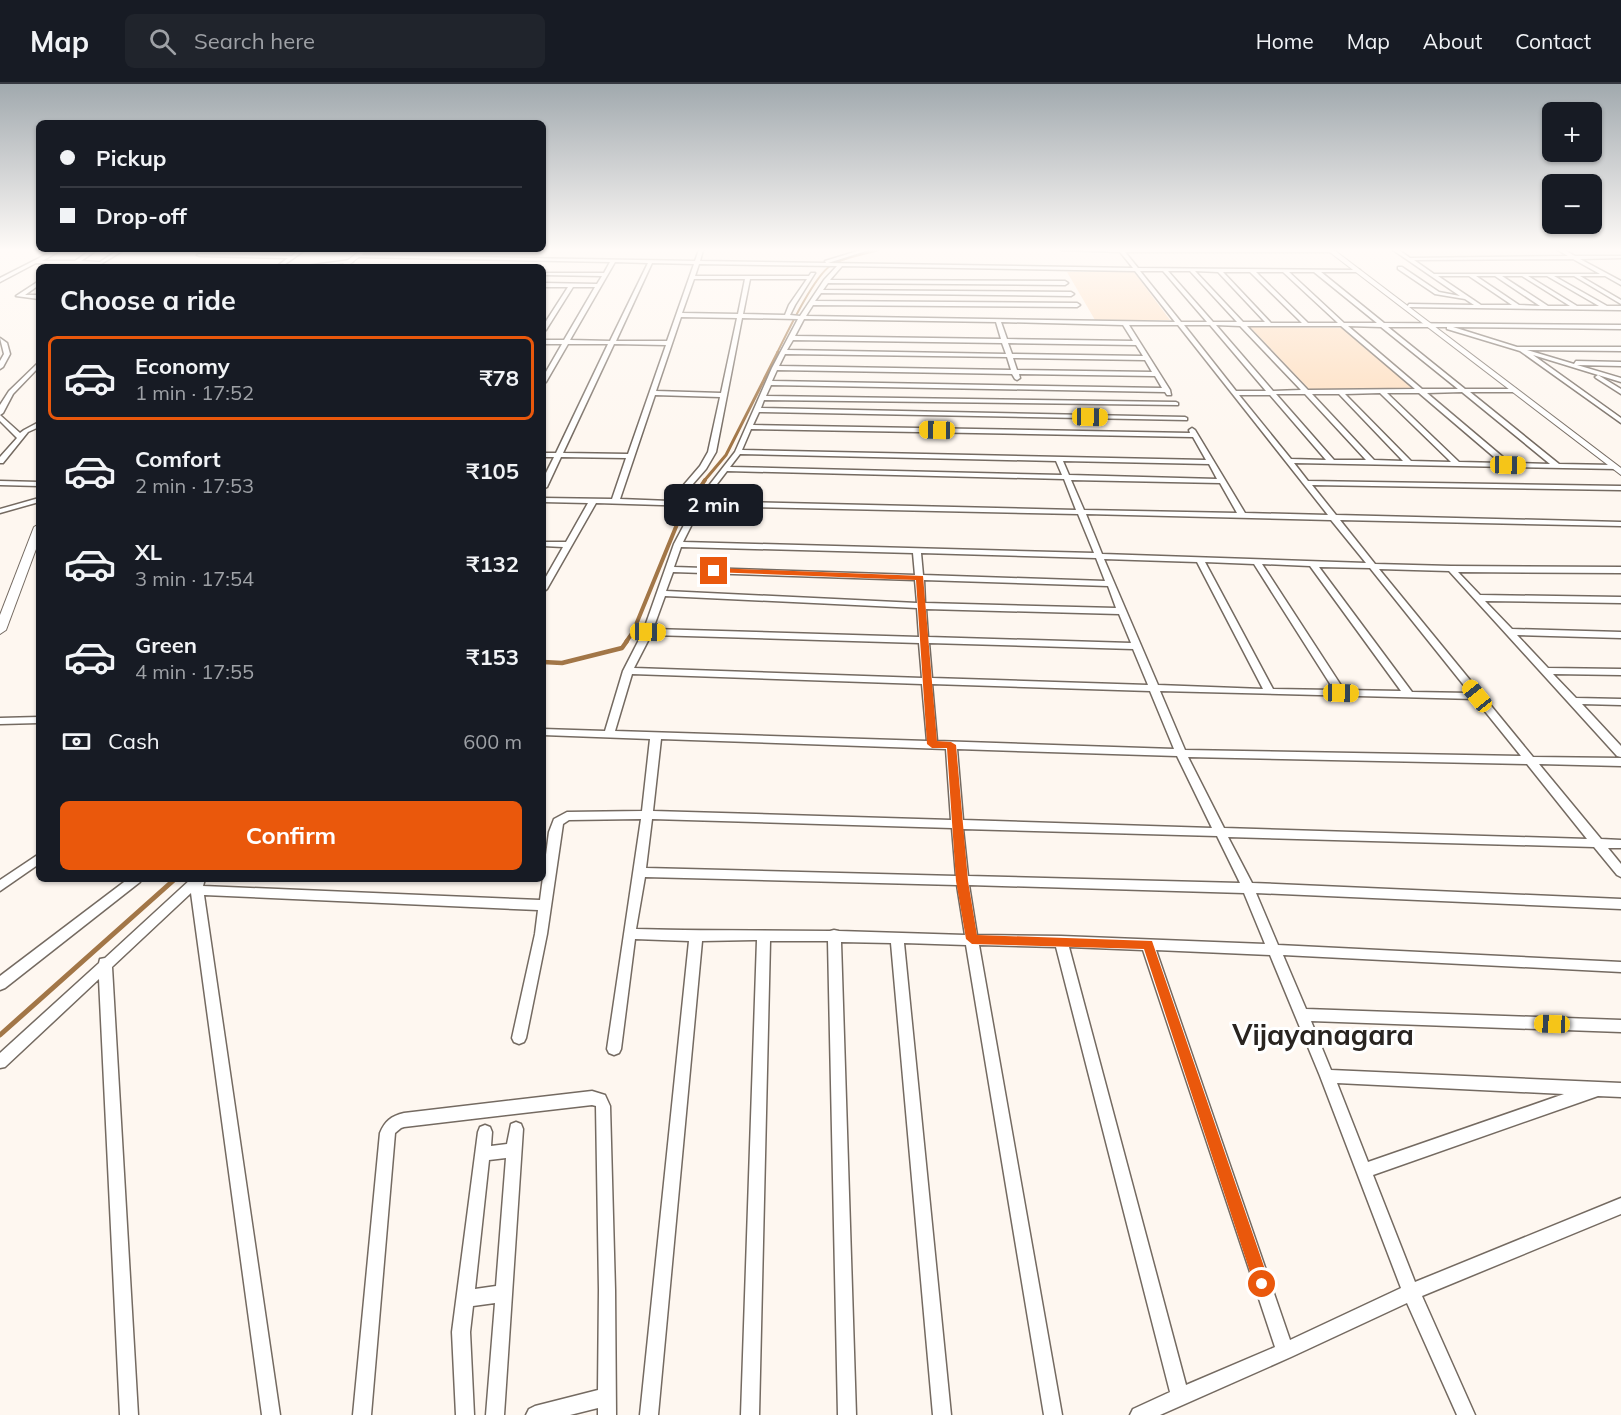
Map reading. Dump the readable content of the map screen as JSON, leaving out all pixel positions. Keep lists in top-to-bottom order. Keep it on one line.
{"districts":["Vijayanagara"],"page":{"header":"Map","search":"Search here","nav":["Home","Map","About","Contact"],"map_buttons":["+","−"],"banner":["Pickup","Drop-off"],"heading":"Choose a ride","list":[{"name":"Economy","note":"1 min · 17:52","value":"₹78"},{"name":"Comfort","note":"2 min · 17:53","value":"₹105"},{"name":"XL","note":"3 min · 17:54","value":"₹132"},{"name":"Green","note":"4 min · 17:55","value":"₹153"}],"bubble":"2 min","pay":["Cash","600 m"],"buttons":"Confirm"}}
